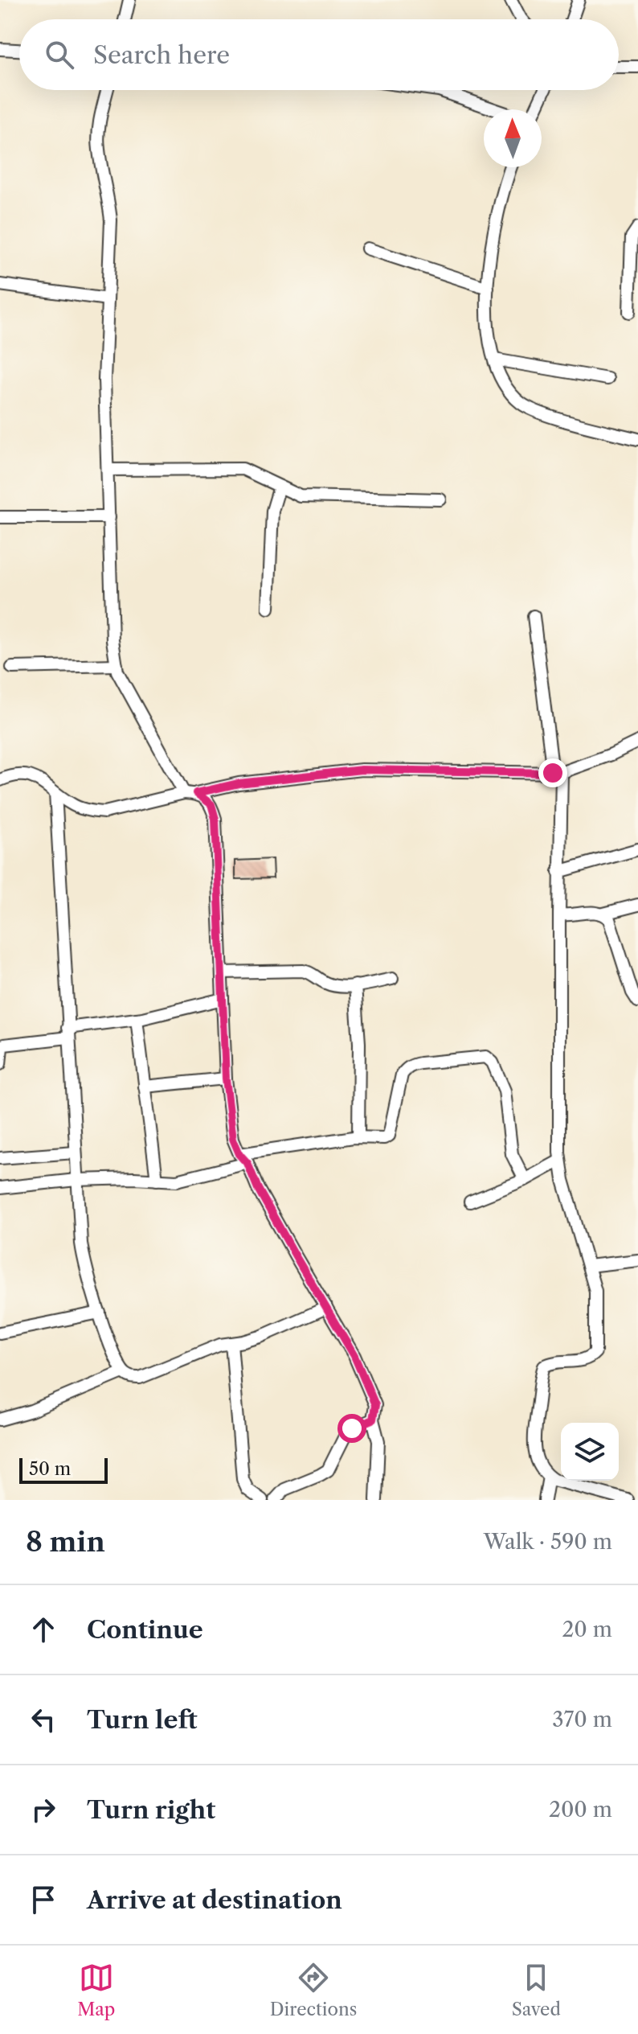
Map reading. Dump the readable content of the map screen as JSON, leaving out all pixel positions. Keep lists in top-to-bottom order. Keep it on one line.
{"scale_bar":"50 m","north":"top","page":{"search":"Search here","scale":"50 m","heading":["8 min","Walk · 590 m"],"list":[["Continue","20 m"],["Turn left","370 m"],["Turn right","200 m"],"Arrive at destination"],"nav":["Map","Directions","Saved"]}}
